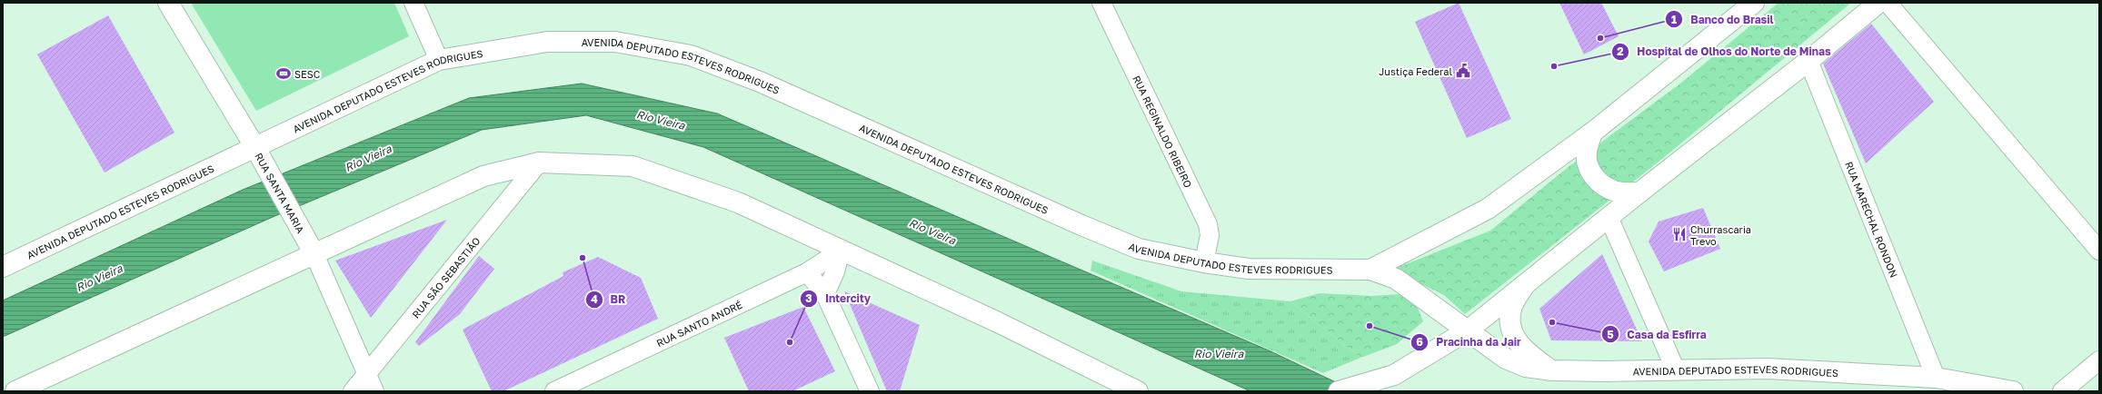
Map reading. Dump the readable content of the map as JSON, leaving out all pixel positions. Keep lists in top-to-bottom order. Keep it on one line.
{"streets":{"main road":["AVENIDA DEPUTADO ESTEVES RODRIGUES","RUA SANTA MARIA"],"street":["RUA REGINALDO RIBEIRO","RUA MARECHAL RONDON","RUA SÃO SEBASTIÃO","RUA SANTO ANDRÉ"]},"crossings":[["AVENIDA DEPUTADO ESTEVES RODRIGUES","RUA REGINALDO RIBEIRO"],["AVENIDA DEPUTADO ESTEVES RODRIGUES","RUA SANTA MARIA"],["AVENIDA DEPUTADO ESTEVES RODRIGUES","RUA MARECHAL RONDON"],["RUA SANTA MARIA","RUA SÃO SEBASTIÃO"]],"water":["Rio Vieira"],"places":{"other":["Banco do Brasil","Hospital de Olhos do Norte de Minas","BR","Casa da Esfirra","Pracinha da Jair","Intercity"],"public building":["Justiça Federal"],"sports":["SESC"],"restaurant":["Churrascaria Trevo"]}}
